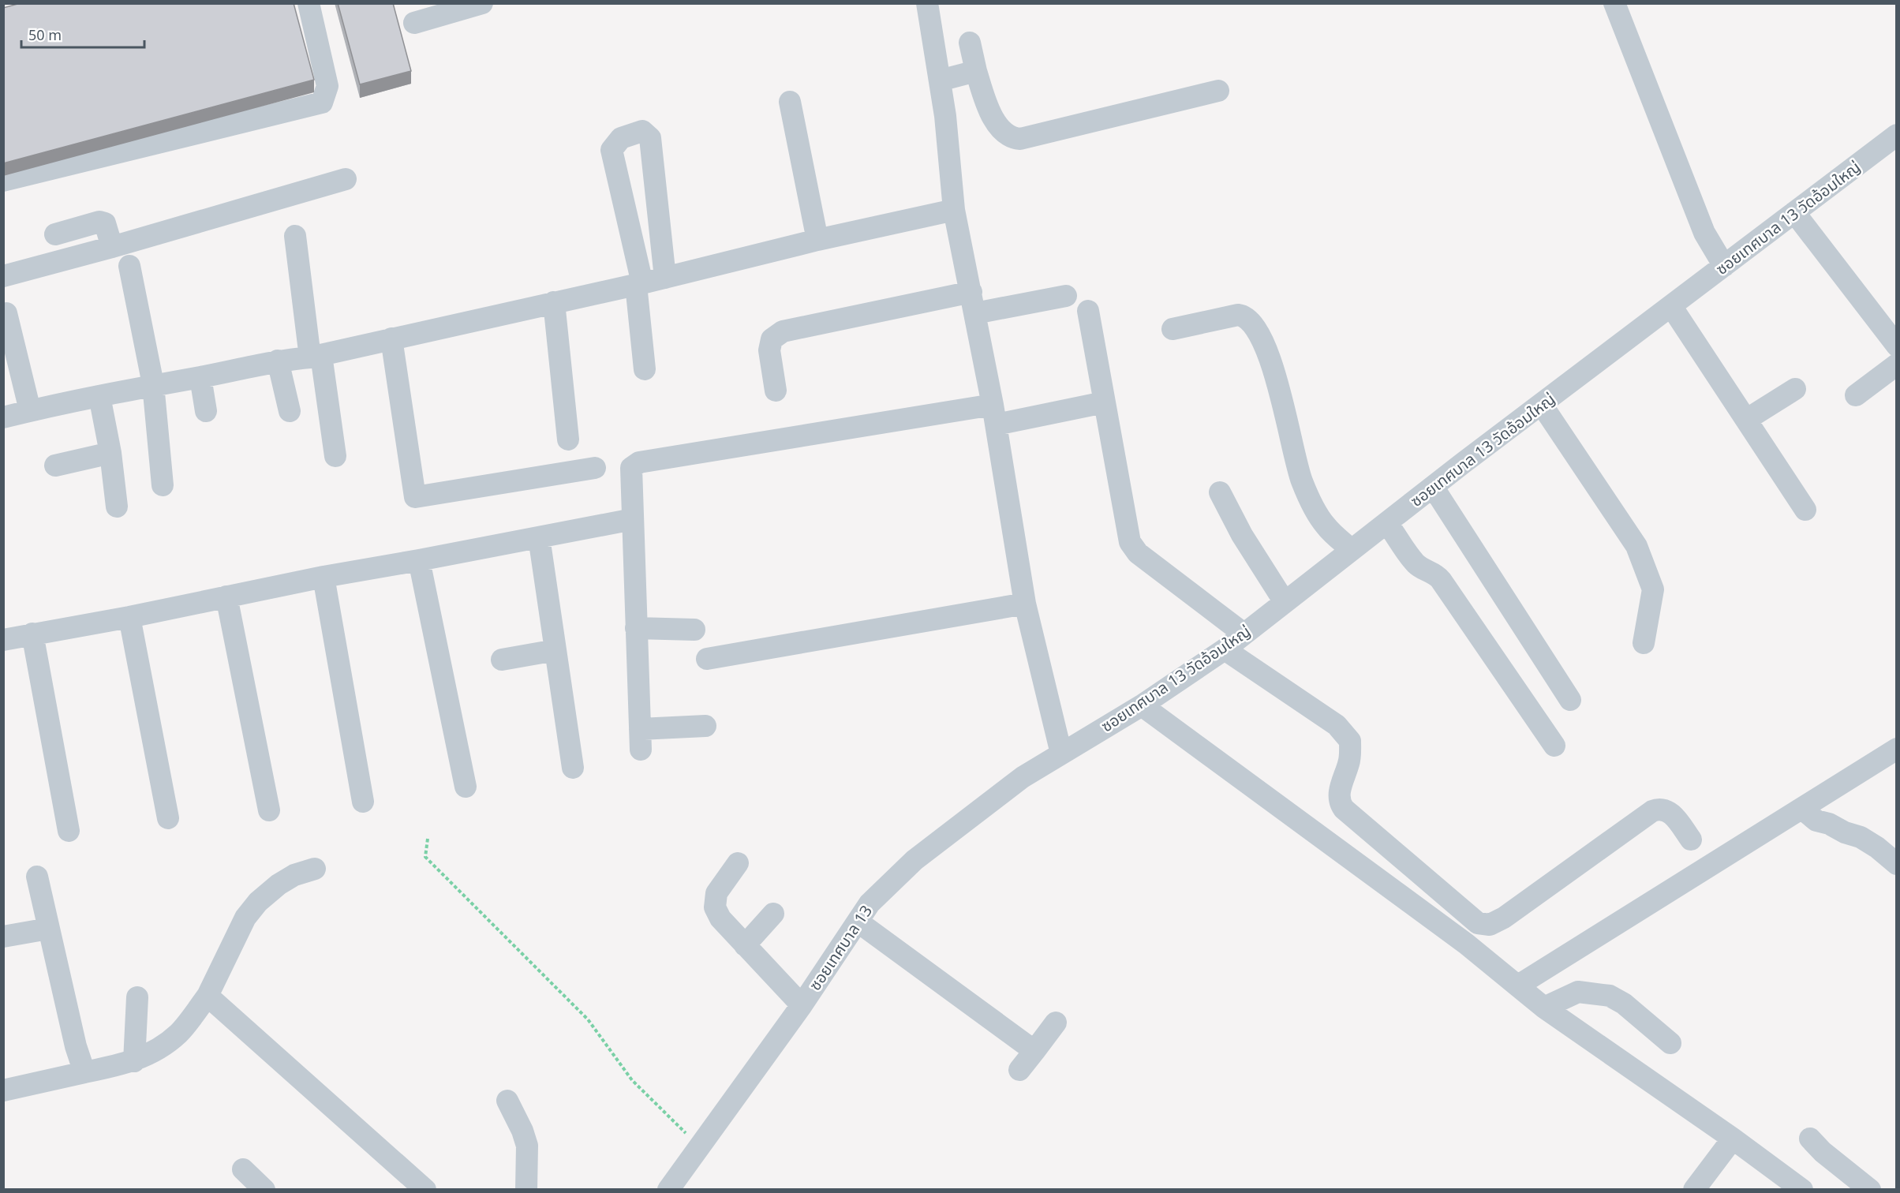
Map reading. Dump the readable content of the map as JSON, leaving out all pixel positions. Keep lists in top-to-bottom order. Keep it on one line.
{"streets":{"street":["ซอยเทศบาล 13 วัดอ้อมใหญ่","ซอยเทศบาล 13"]},"crossings":[["ซอยเทศบาล 13 วัดอ้อมใหญ่","ซอยเทศบาล 13"]],"scale_bar":"50 m"}
